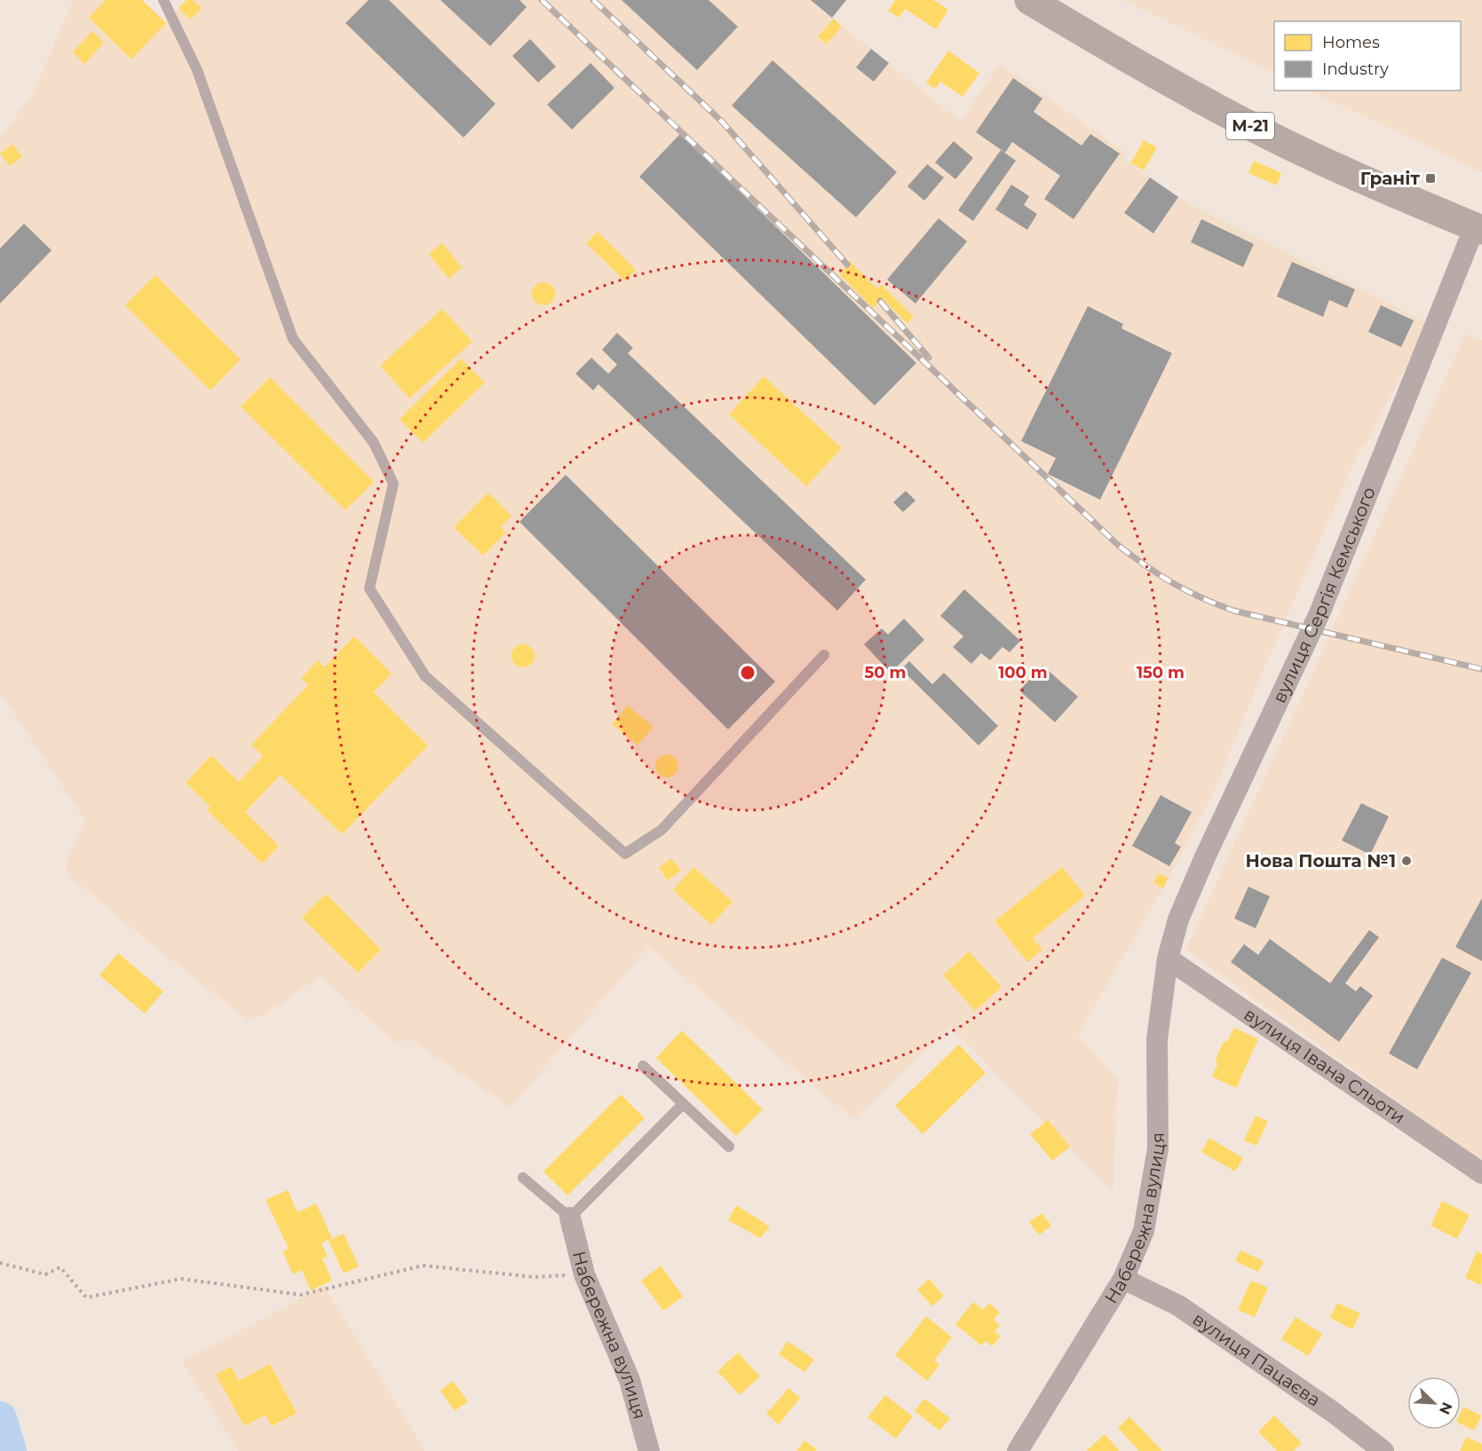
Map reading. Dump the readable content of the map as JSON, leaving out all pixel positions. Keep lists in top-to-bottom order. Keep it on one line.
{"streets":{"highway":["М-21","вулиця Сергія Кемського"],"street":["вулиця Івана Сльоти","Набережна вулиця","вулиця Пацаєва"]},"crossings":[["вулиця Сергія Кемського","вулиця Івана Сльоти"],["вулиця Сергія Кемського","Набережна вулиця"],["вулиця Івана Сльоти","Набережна вулиця"],["Набережна вулиця","вулиця Пацаєва"]],"places":{"transit":["Граніт"],"other":["Нова Пошта №1"]},"legend":["Homes","Industry"],"north":"bottom right","rings":["50 m","100 m","150 m"]}
